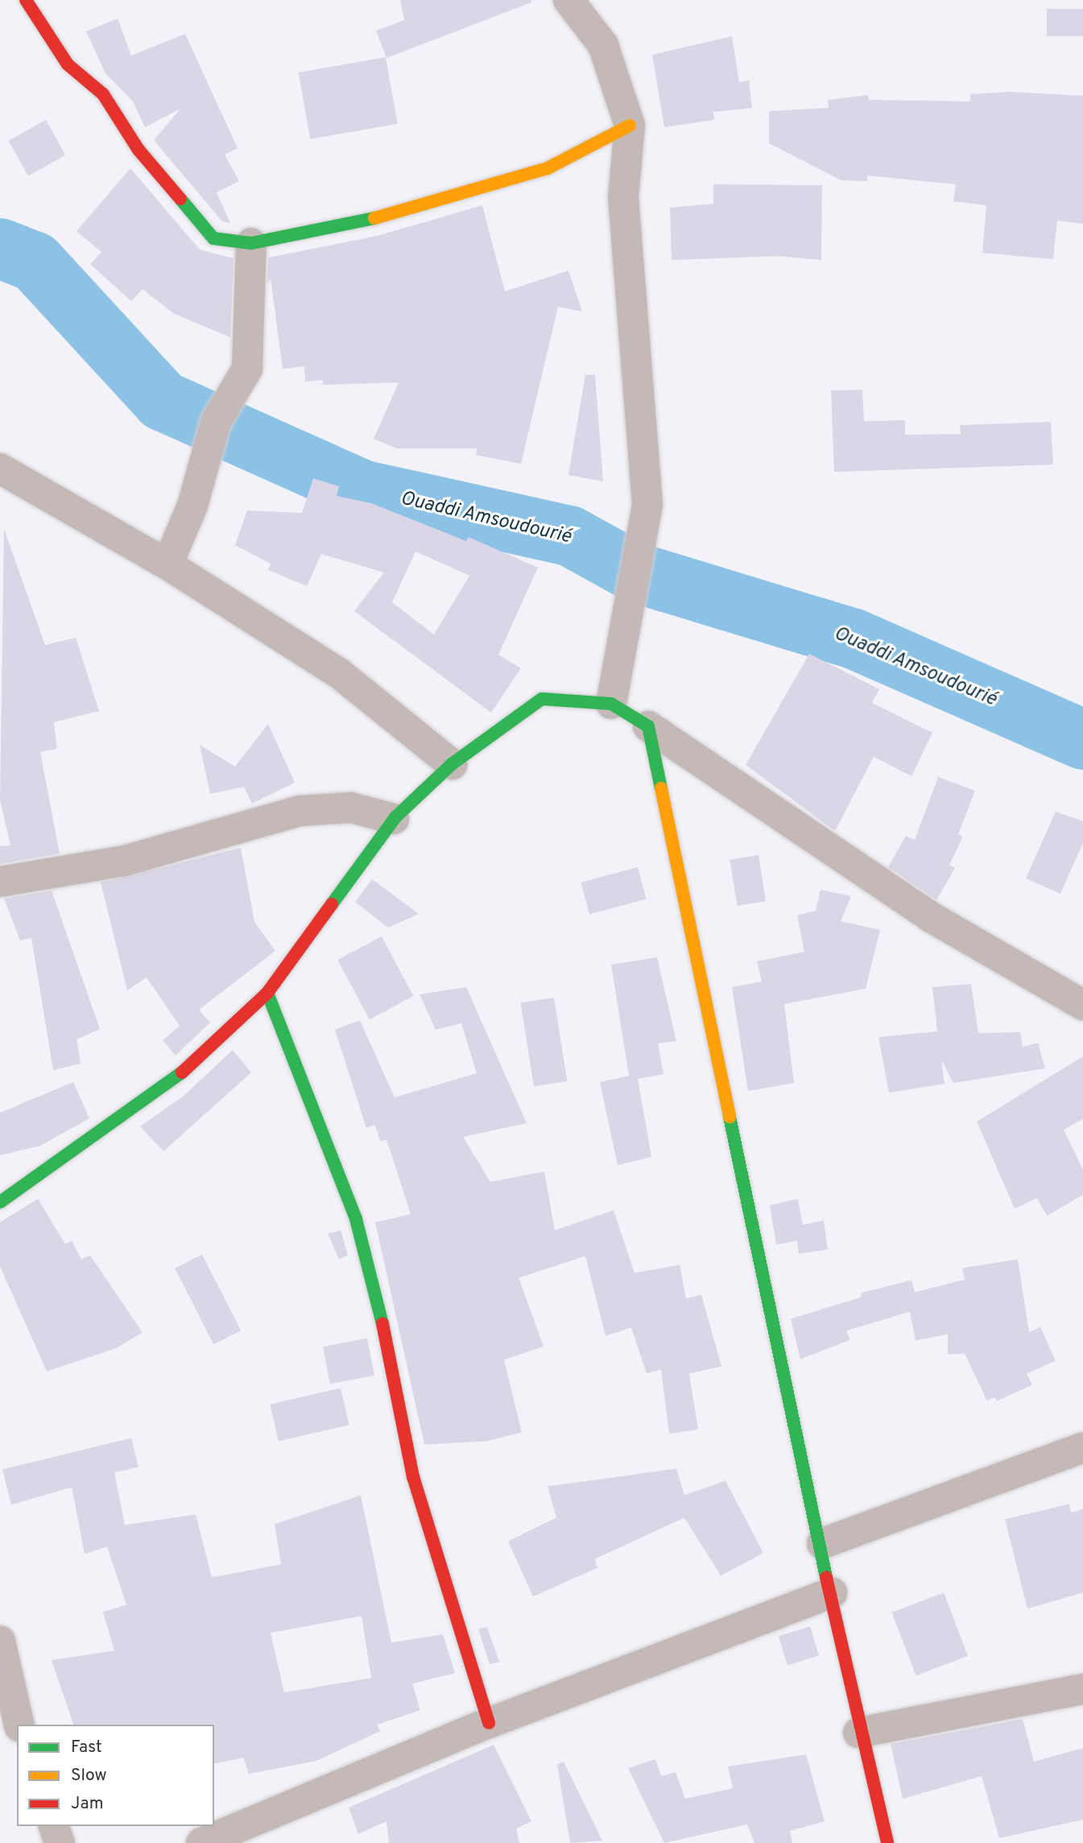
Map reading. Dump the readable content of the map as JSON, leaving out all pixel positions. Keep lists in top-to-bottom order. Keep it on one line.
{"water":["Ouaddi Amsoudourié"],"legend":["Fast","Slow","Jam"]}
